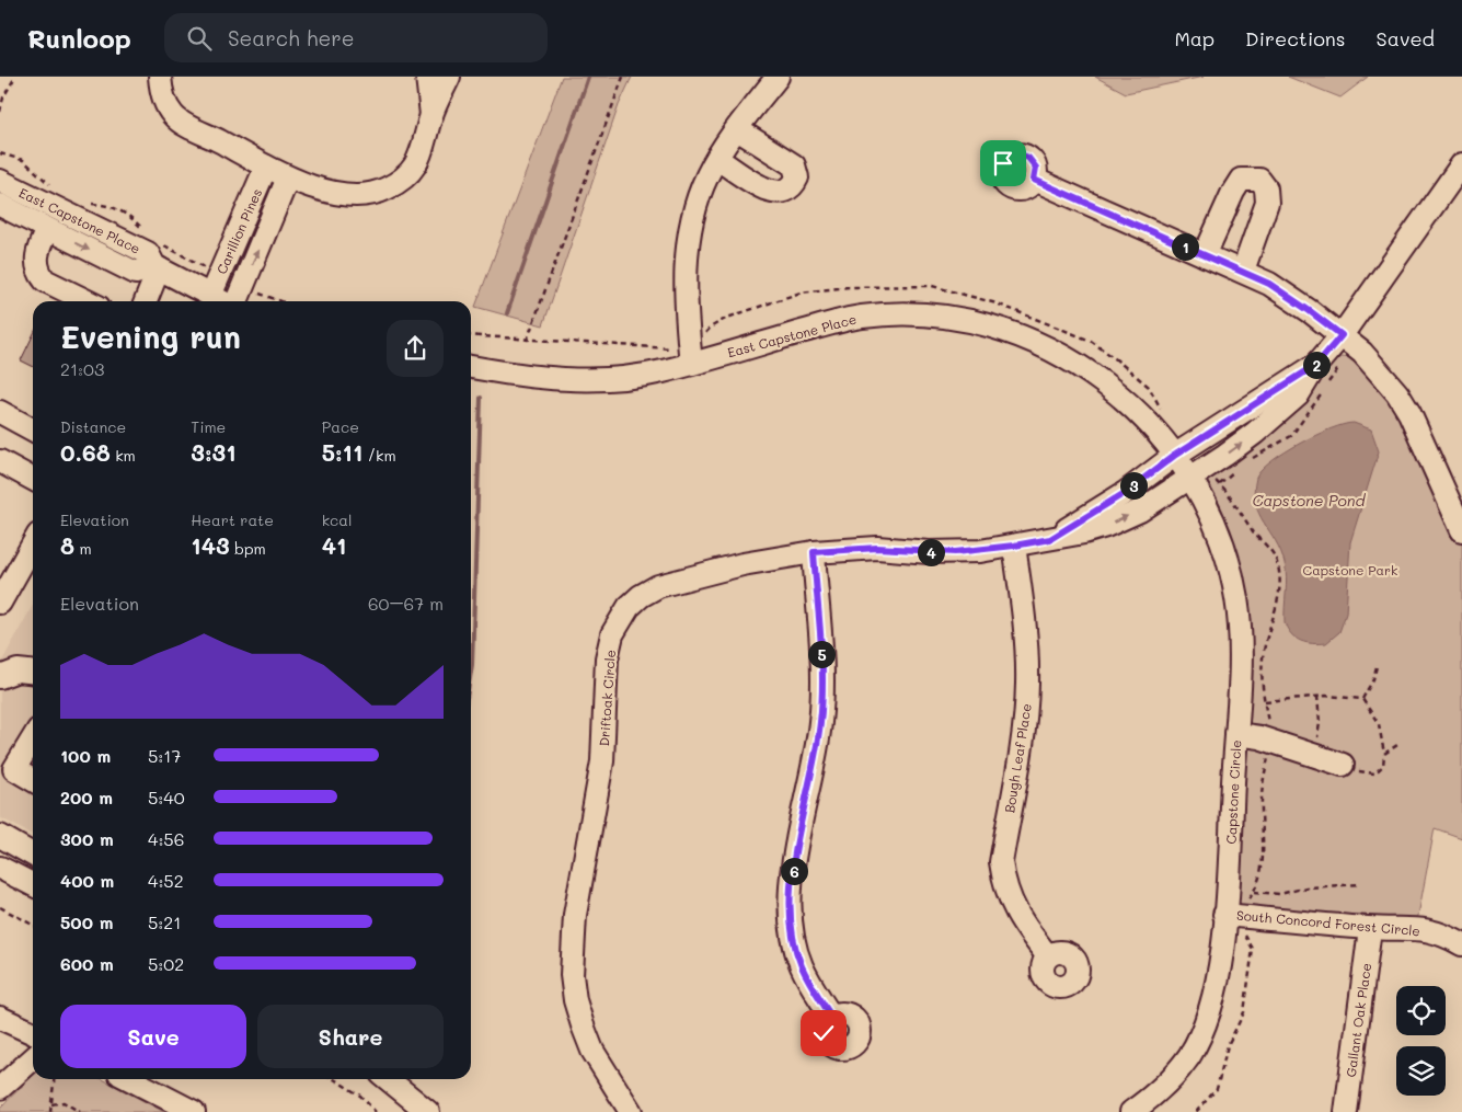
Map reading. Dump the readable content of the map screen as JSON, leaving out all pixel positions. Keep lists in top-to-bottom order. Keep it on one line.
{"streets":{"street":["East Capstone Place","Carillion Pines","Driftoak Circle","Bough Leaf Place","Capstone Circle","South Concord Forest Circle","Gallant Oak Place"]},"crossings":[["East Capstone Place","Carillion Pines"],["East Capstone Place","Driftoak Circle"],["East Capstone Place","Capstone Circle"],["Driftoak Circle","Bough Leaf Place"],["Driftoak Circle","Capstone Circle"],["Capstone Circle","South Concord Forest Circle"],["South Concord Forest Circle","Gallant Oak Place"]],"water":["Capstone Pond"],"parks":["Capstone Park"],"page":{"header":"Runloop","search":"Search here","nav":["Map","Directions","Saved"],"pins":["1","2","3","4","5","6"],"heading":["Evening run","21:03"],"stats":[["Distance","0.68 km"],["Time","3:31"],["Pace","5:11 /km"],["Elevation","8 m"],["Heart rate","143 bpm"],["kcal","41"]],"chart":["Elevation","60–67 m"],"list":[{"name":"100 m","note":"5:17"},{"name":"200 m","note":"5:40"},{"name":"300 m","note":"4:56"},{"name":"400 m","note":"4:52"},{"name":"500 m","note":"5:21"},{"name":"600 m","note":"5:02"}],"buttons":["Save","Share"]}}
